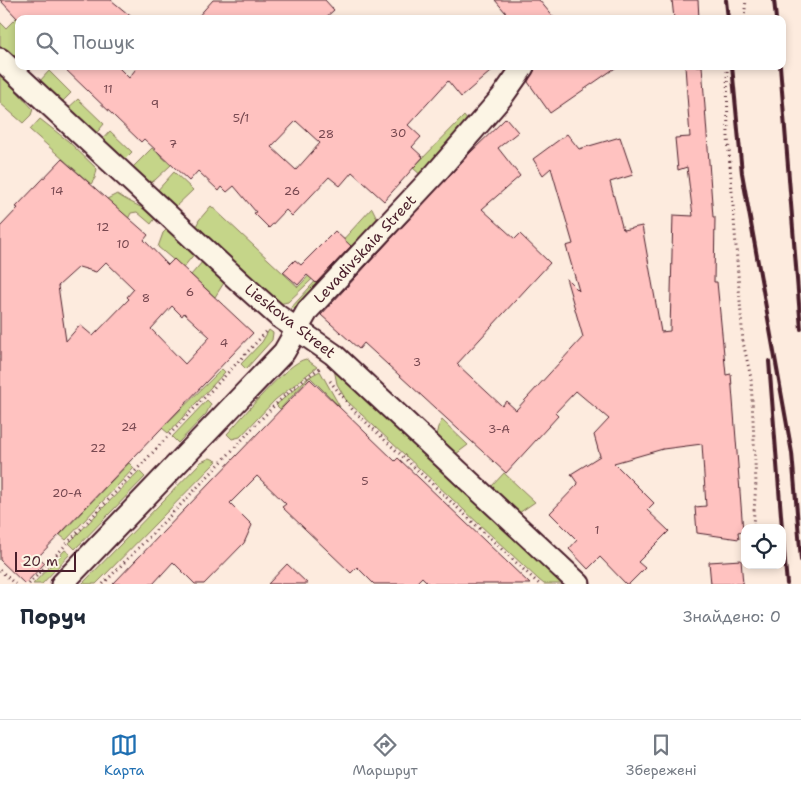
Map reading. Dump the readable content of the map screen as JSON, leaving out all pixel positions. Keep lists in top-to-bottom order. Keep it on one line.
{"streets":{"street":["Levadivskaia Street","Lieskova Street"]},"crossings":[["Levadivskaia Street","Lieskova Street"]],"house_numbers":["11","9","5/1","30","28","7","14","26","12","10","6","8","4","3","24","3-А","22","5","20-А","1"],"scale_bar":"20 m","page":{"search":"Пошук","scale":"20 m","heading":["Поруч","Знайдено: 0"],"nav":["Карта","Маршрут","Збережені"]}}
